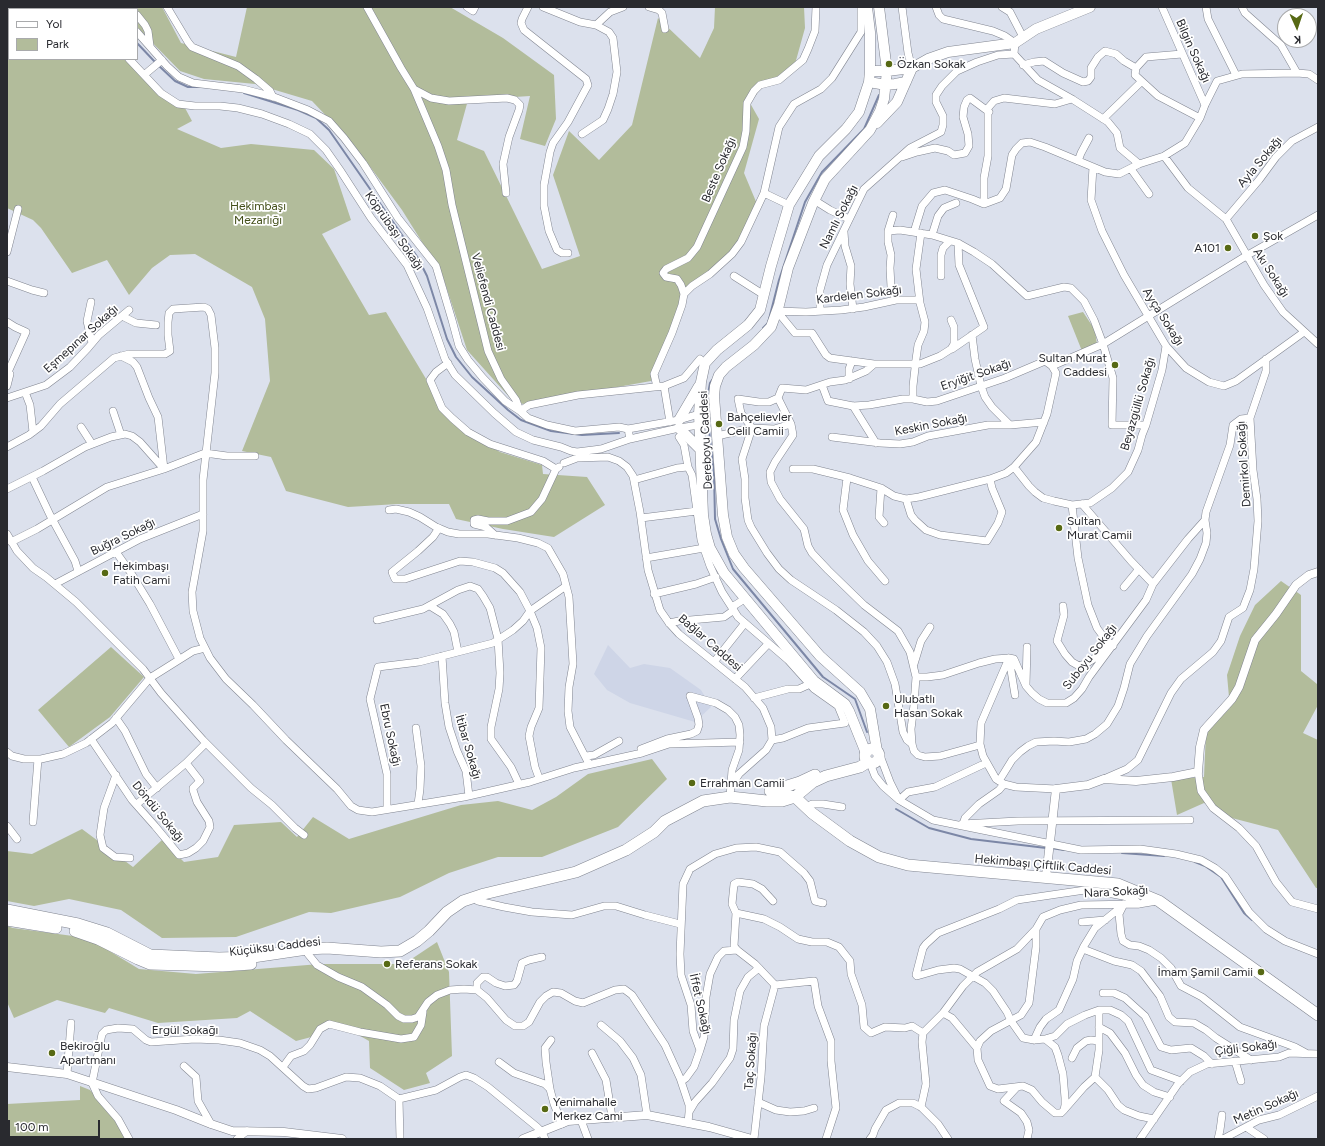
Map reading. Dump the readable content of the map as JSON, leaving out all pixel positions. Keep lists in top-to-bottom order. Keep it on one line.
{"streets":{"main road":["Dereboyu Caddesi","Hekimbaşı Çiftlik Caddesi","Küçüksu Caddesi"],"street":["Bilgin Sokağı","Ayla Sokağı","Beste Sokağı","Namlı Sokağı","Köprübaşı Sokağı","Akı Sokağı","Kardelen Sokağı","Veliefendi Caddesi","Ayça Sokağı","Eşmepınar Sokağı","Eryiğit Sokağı","Beyazgüllü Sokağı","Keskin Sokağı","Demirkol Sokağı","Buğra Sokağı","Bağlar Caddesi","Suboyu Sokağı","Ebru Sokağı","İtibar Sokağı","Döndü Sokağı","Nara Sokağı","İffet Sokağı","Ergül Sokağı","Çiğli Sokağı","Taç Sokağı","Metin Sokağı"]},"crossings":[["Ayla Sokağı","Akı Sokağı"],["Namlı Sokağı","Kardelen Sokağı"],["Köprübaşı Sokağı","Veliefendi Caddesi"],["Köprübaşı Sokağı","Dereboyu Caddesi"],["Akı Sokağı","Ayça Sokağı"],["Kardelen Sokağı","Dereboyu Caddesi"],["Ayça Sokağı","Beyazgüllü Sokağı"],["Ayça Sokağı","Demirkol Sokağı"],["Ebru Sokağı","İtibar Sokağı"],["Hekimbaşı Çiftlik Caddesi","Nara Sokağı"],["Hekimbaşı Çiftlik Caddesi","Küçüksu Caddesi"]],"parks":["Hekimbaşı Mezarlığı"],"places":["Özkan Sokak","Şok","A101","Sultan Murat Caddesi","Bahçelievler Celil Camii","Sultan Murat Camii","Hekimbaşı Fatih Cami","Ulubatlı Hasan Sokak","Errahman Camii","Referans Sokak","İmam Şamil Camii","Bekiroğlu Apartmanı","Yenimahalle Merkez Cami"],"legend":["Yol","Park"],"scale_bar":"100 m","north":"bottom"}
